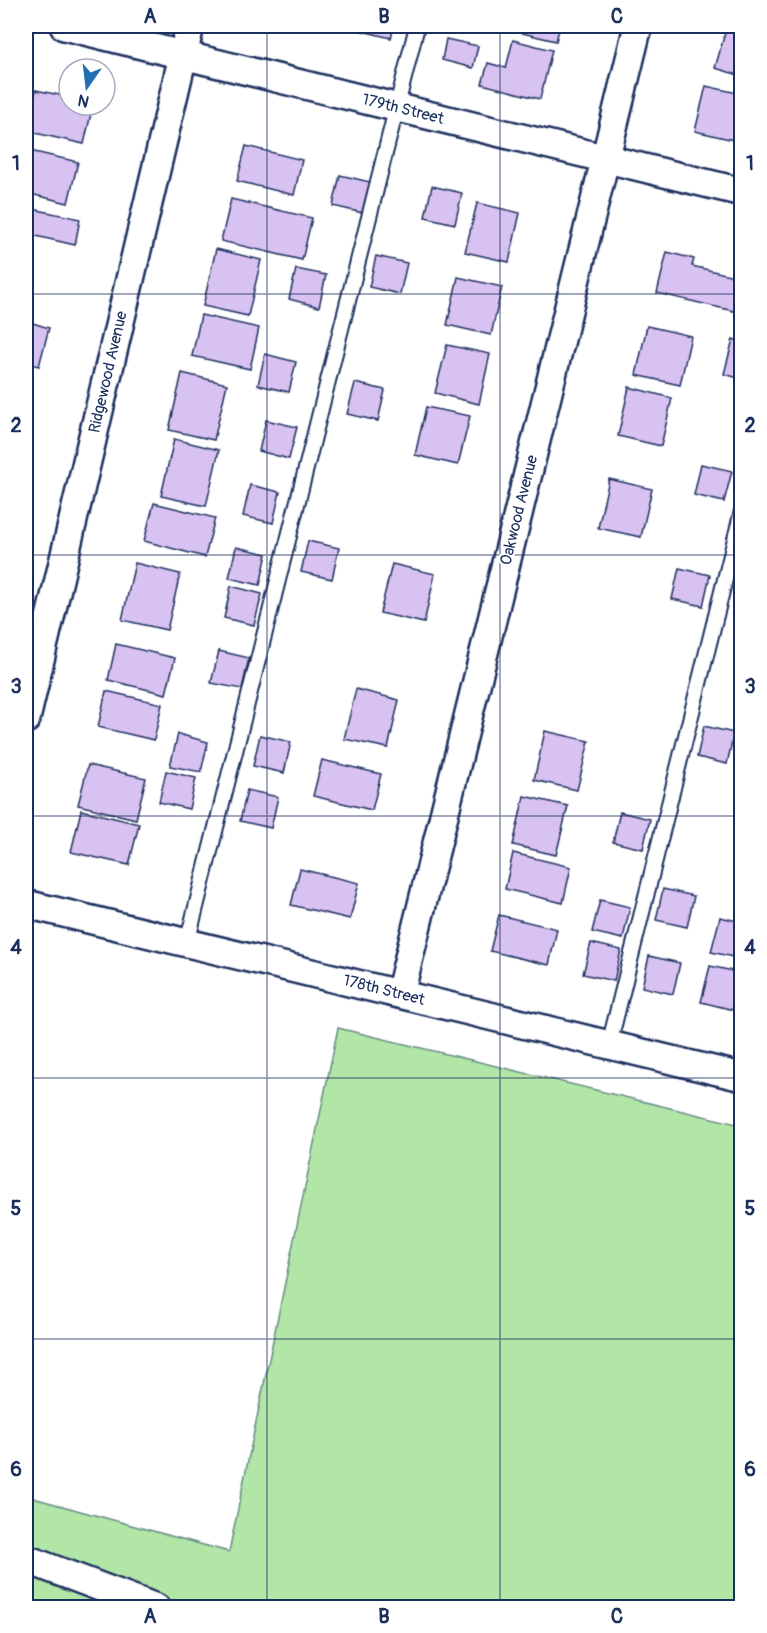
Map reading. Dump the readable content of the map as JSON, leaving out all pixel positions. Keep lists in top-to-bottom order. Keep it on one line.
{"streets":{"street":["179th Street","Ridgewood Avenue","Oakwood Avenue","178th Street"]},"crossings":[["179th Street","Ridgewood Avenue"],["179th Street","Oakwood Avenue"],["Oakwood Avenue","178th Street"]],"north":"bottom","grid":{"columns":["A","B","C"],"rows":["1","2","3","4","5","6"]}}
